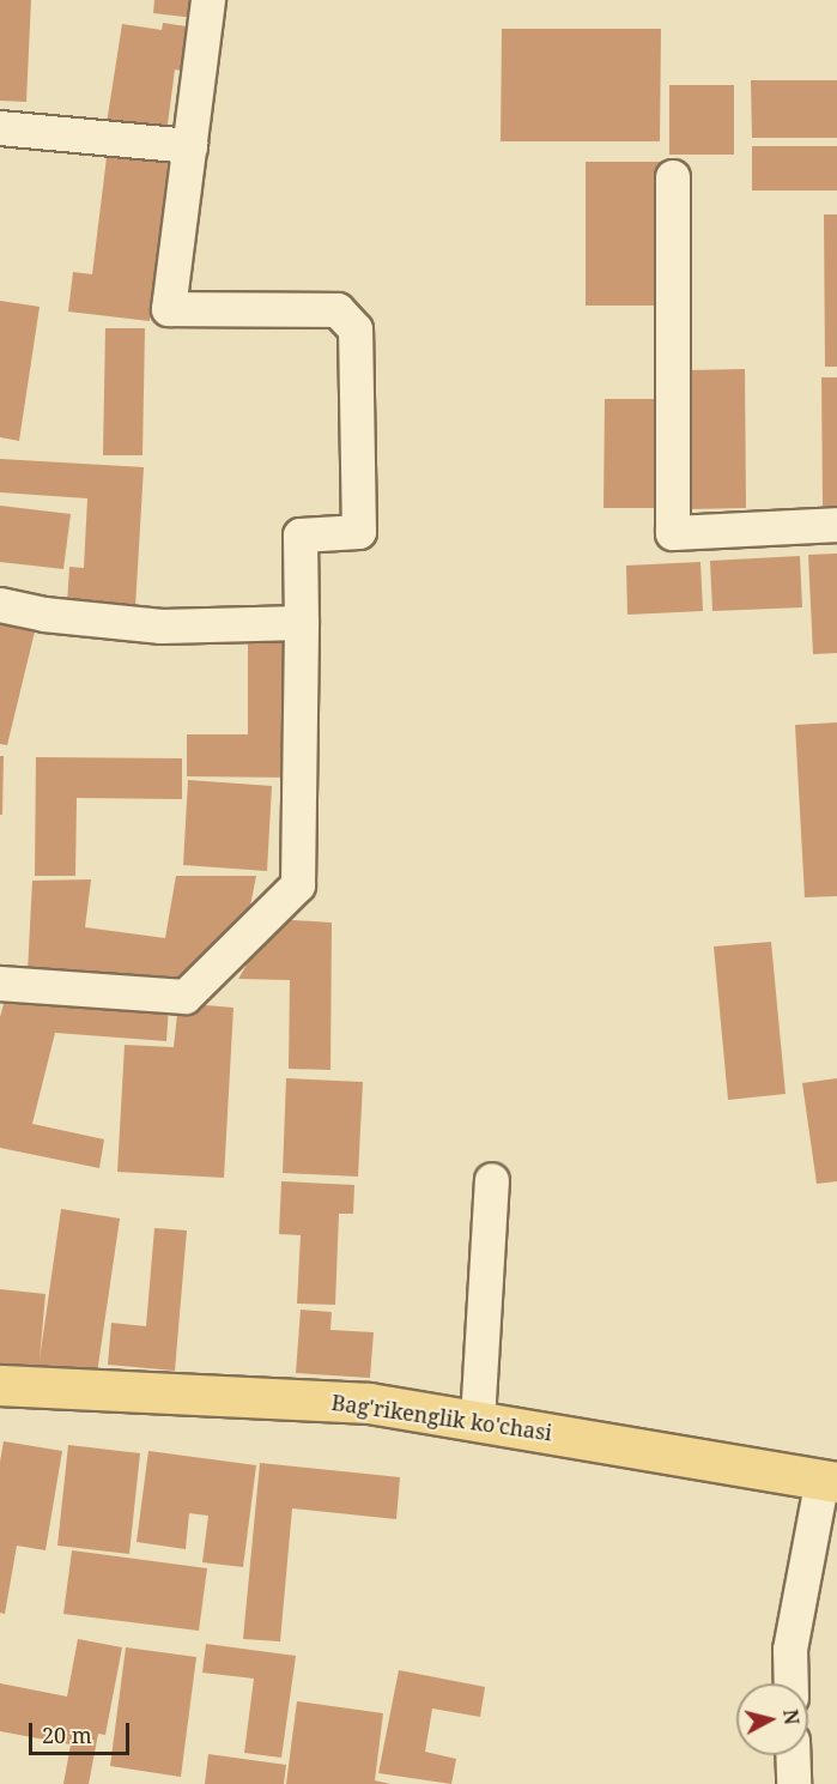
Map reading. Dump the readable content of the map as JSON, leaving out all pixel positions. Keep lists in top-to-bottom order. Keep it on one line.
{"streets":{"main road":["Bag'rikenglik ko'chasi"]},"scale_bar":"20 m","north":"right"}
